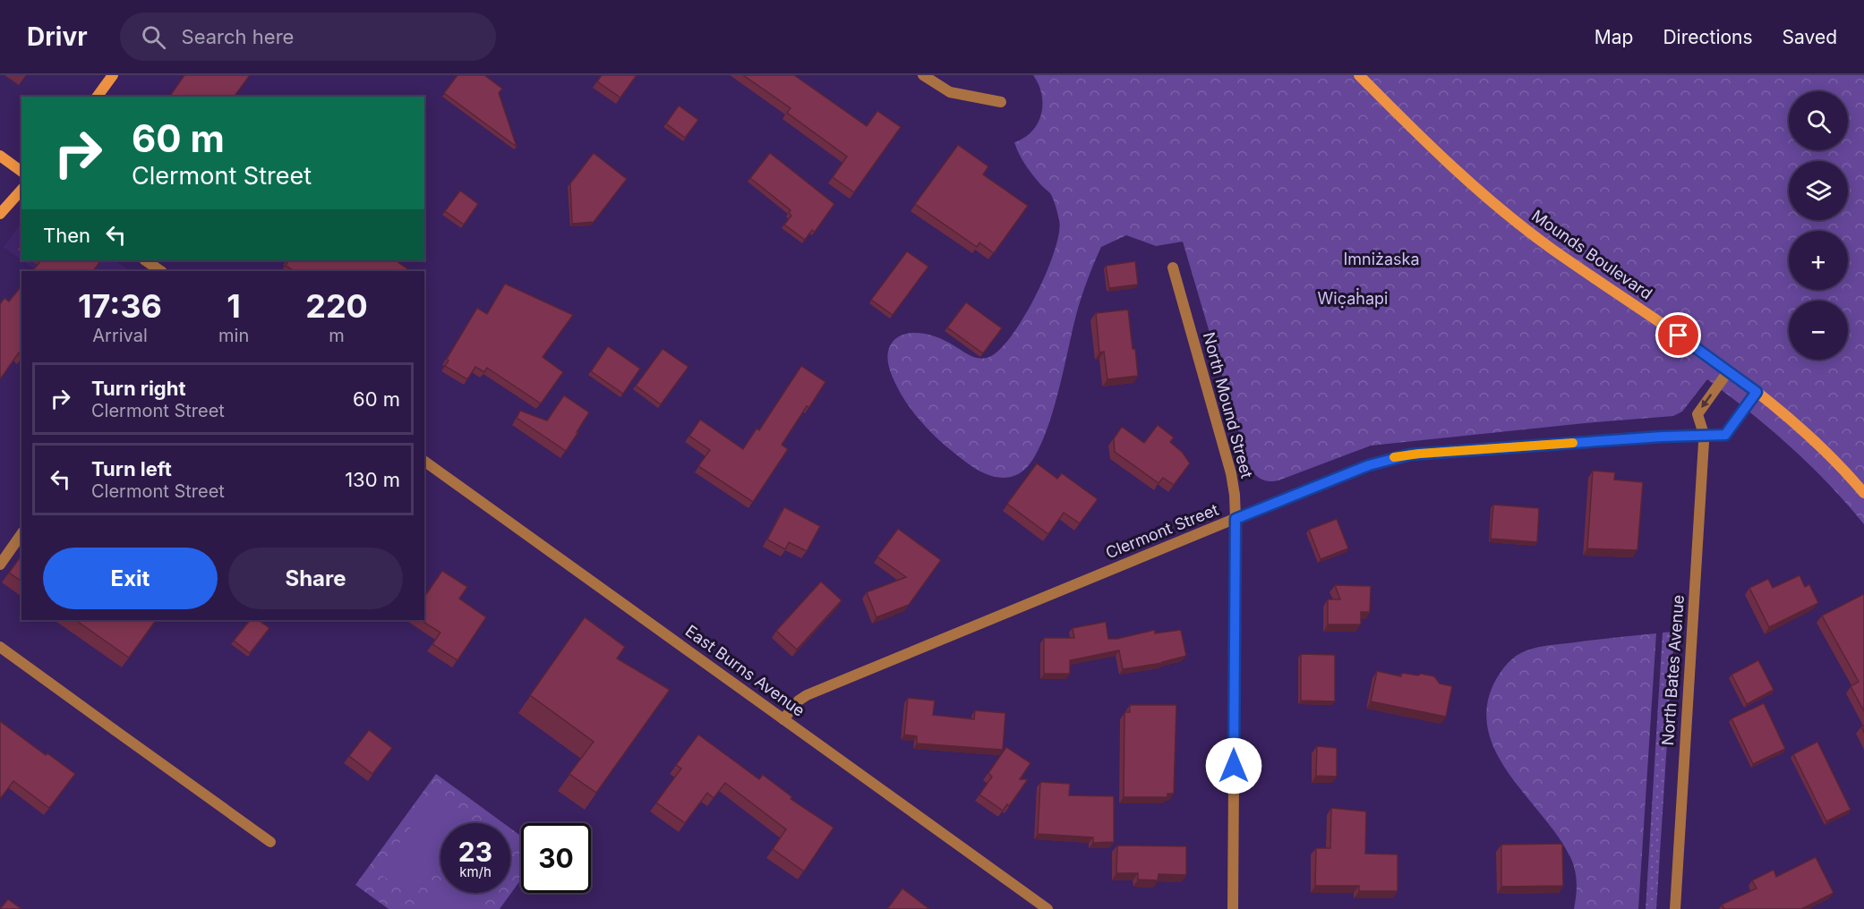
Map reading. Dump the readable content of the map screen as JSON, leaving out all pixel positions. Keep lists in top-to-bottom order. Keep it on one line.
{"streets":{"street":["Mounds Boulevard","North Mound Street","Clermont Street","North Bates Avenue","East Burns Avenue"]},"crossings":[["Mounds Boulevard","Clermont Street"],["North Mound Street","Clermont Street"],["Clermont Street","North Bates Avenue"],["Clermont Street","East Burns Avenue"]],"parks":["Imniżaska","Wic̣aḣapi"],"page":{"header":"Drivr","search":"Search here","nav":["Map","Directions","Saved"],"map_buttons":["+","−"],"turn":["60 m","Clermont Street"],"then":"Then","eta":["17:36","Arrival","1","min","220","m"],"list":[{"name":"Turn right","note":"Clermont Street","value":"60 m"},{"name":"Turn left","note":"Clermont Street","value":"130 m"}],"buttons":["Exit","Share"],"speed":"23 km/h","limit":"30"}}
